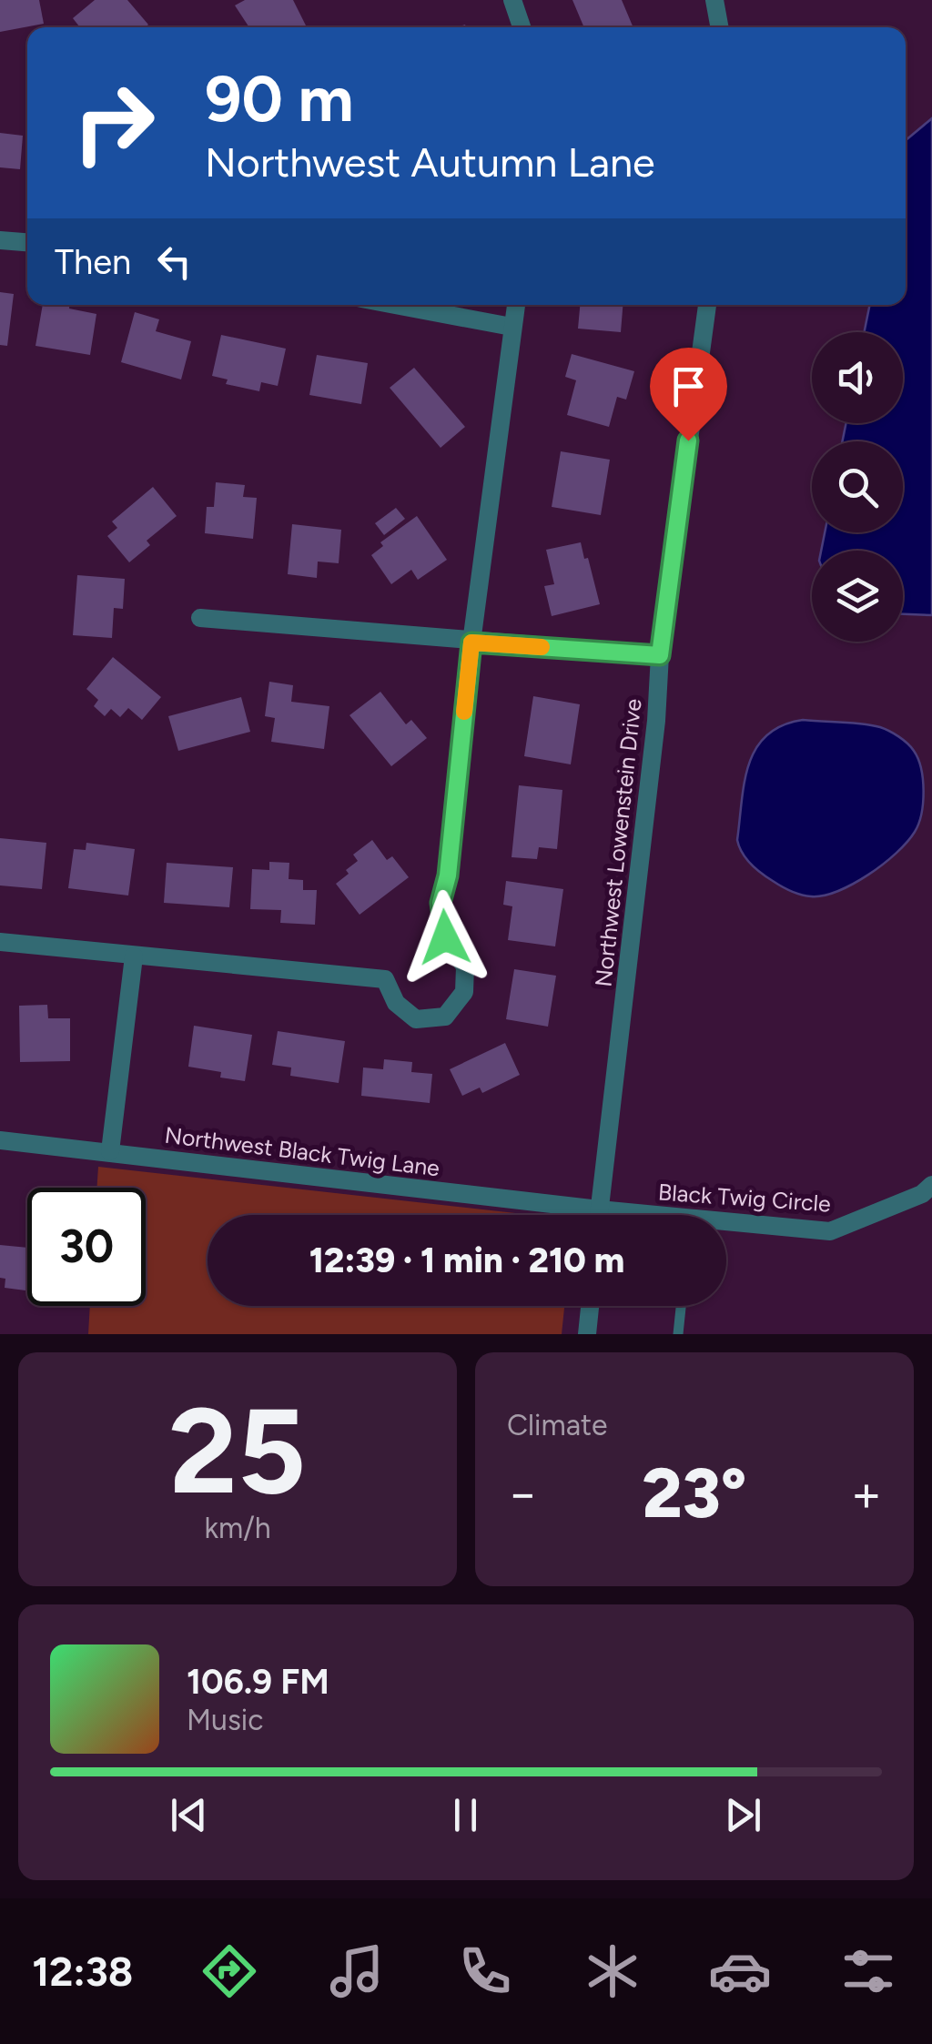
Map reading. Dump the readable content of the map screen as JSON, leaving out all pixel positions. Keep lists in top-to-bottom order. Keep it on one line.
{"streets":{"street":["Northwest Lowenstein Drive","Northwest Black Twig Lane","Black Twig Circle"]},"crossings":[["Northwest Lowenstein Drive","Northwest Black Twig Lane"],["Northwest Lowenstein Drive","Black Twig Circle"],["Northwest Black Twig Lane","Black Twig Circle"]],"page":{"turn":["90 m","Northwest Autumn Lane"],"then":"Then","limit":"30","trip":"12:39 · 1 min · 210 m","tile":[["25","km/h"],"Climate"],"heat":["−","23°","+"],"song":["106.9 FM","Music"],"tabs":"12:38"}}
